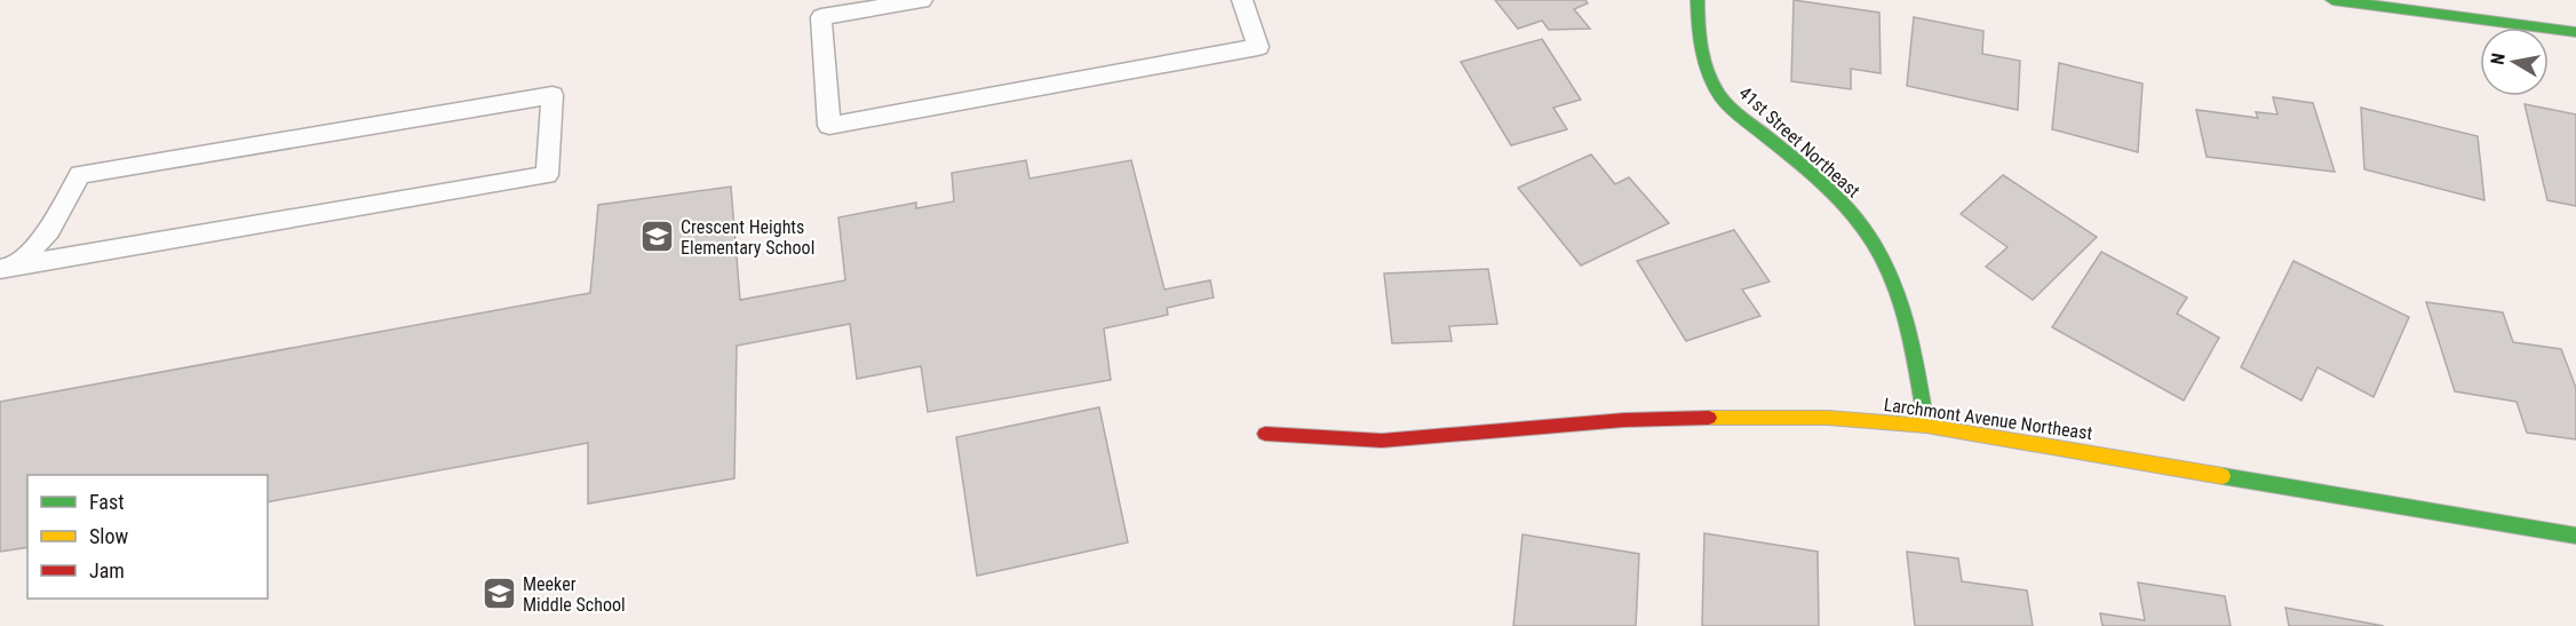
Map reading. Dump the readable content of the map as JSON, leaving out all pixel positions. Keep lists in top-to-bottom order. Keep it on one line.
{"streets":{"street":["41st Street Northeast","Larchmont Avenue Northeast"]},"crossings":[["41st Street Northeast","Larchmont Avenue Northeast"]],"places":{"school or university":["Crescent Heights Elementary School","Meeker Middle School"]},"legend":["Fast","Slow","Jam"],"north":"left"}
